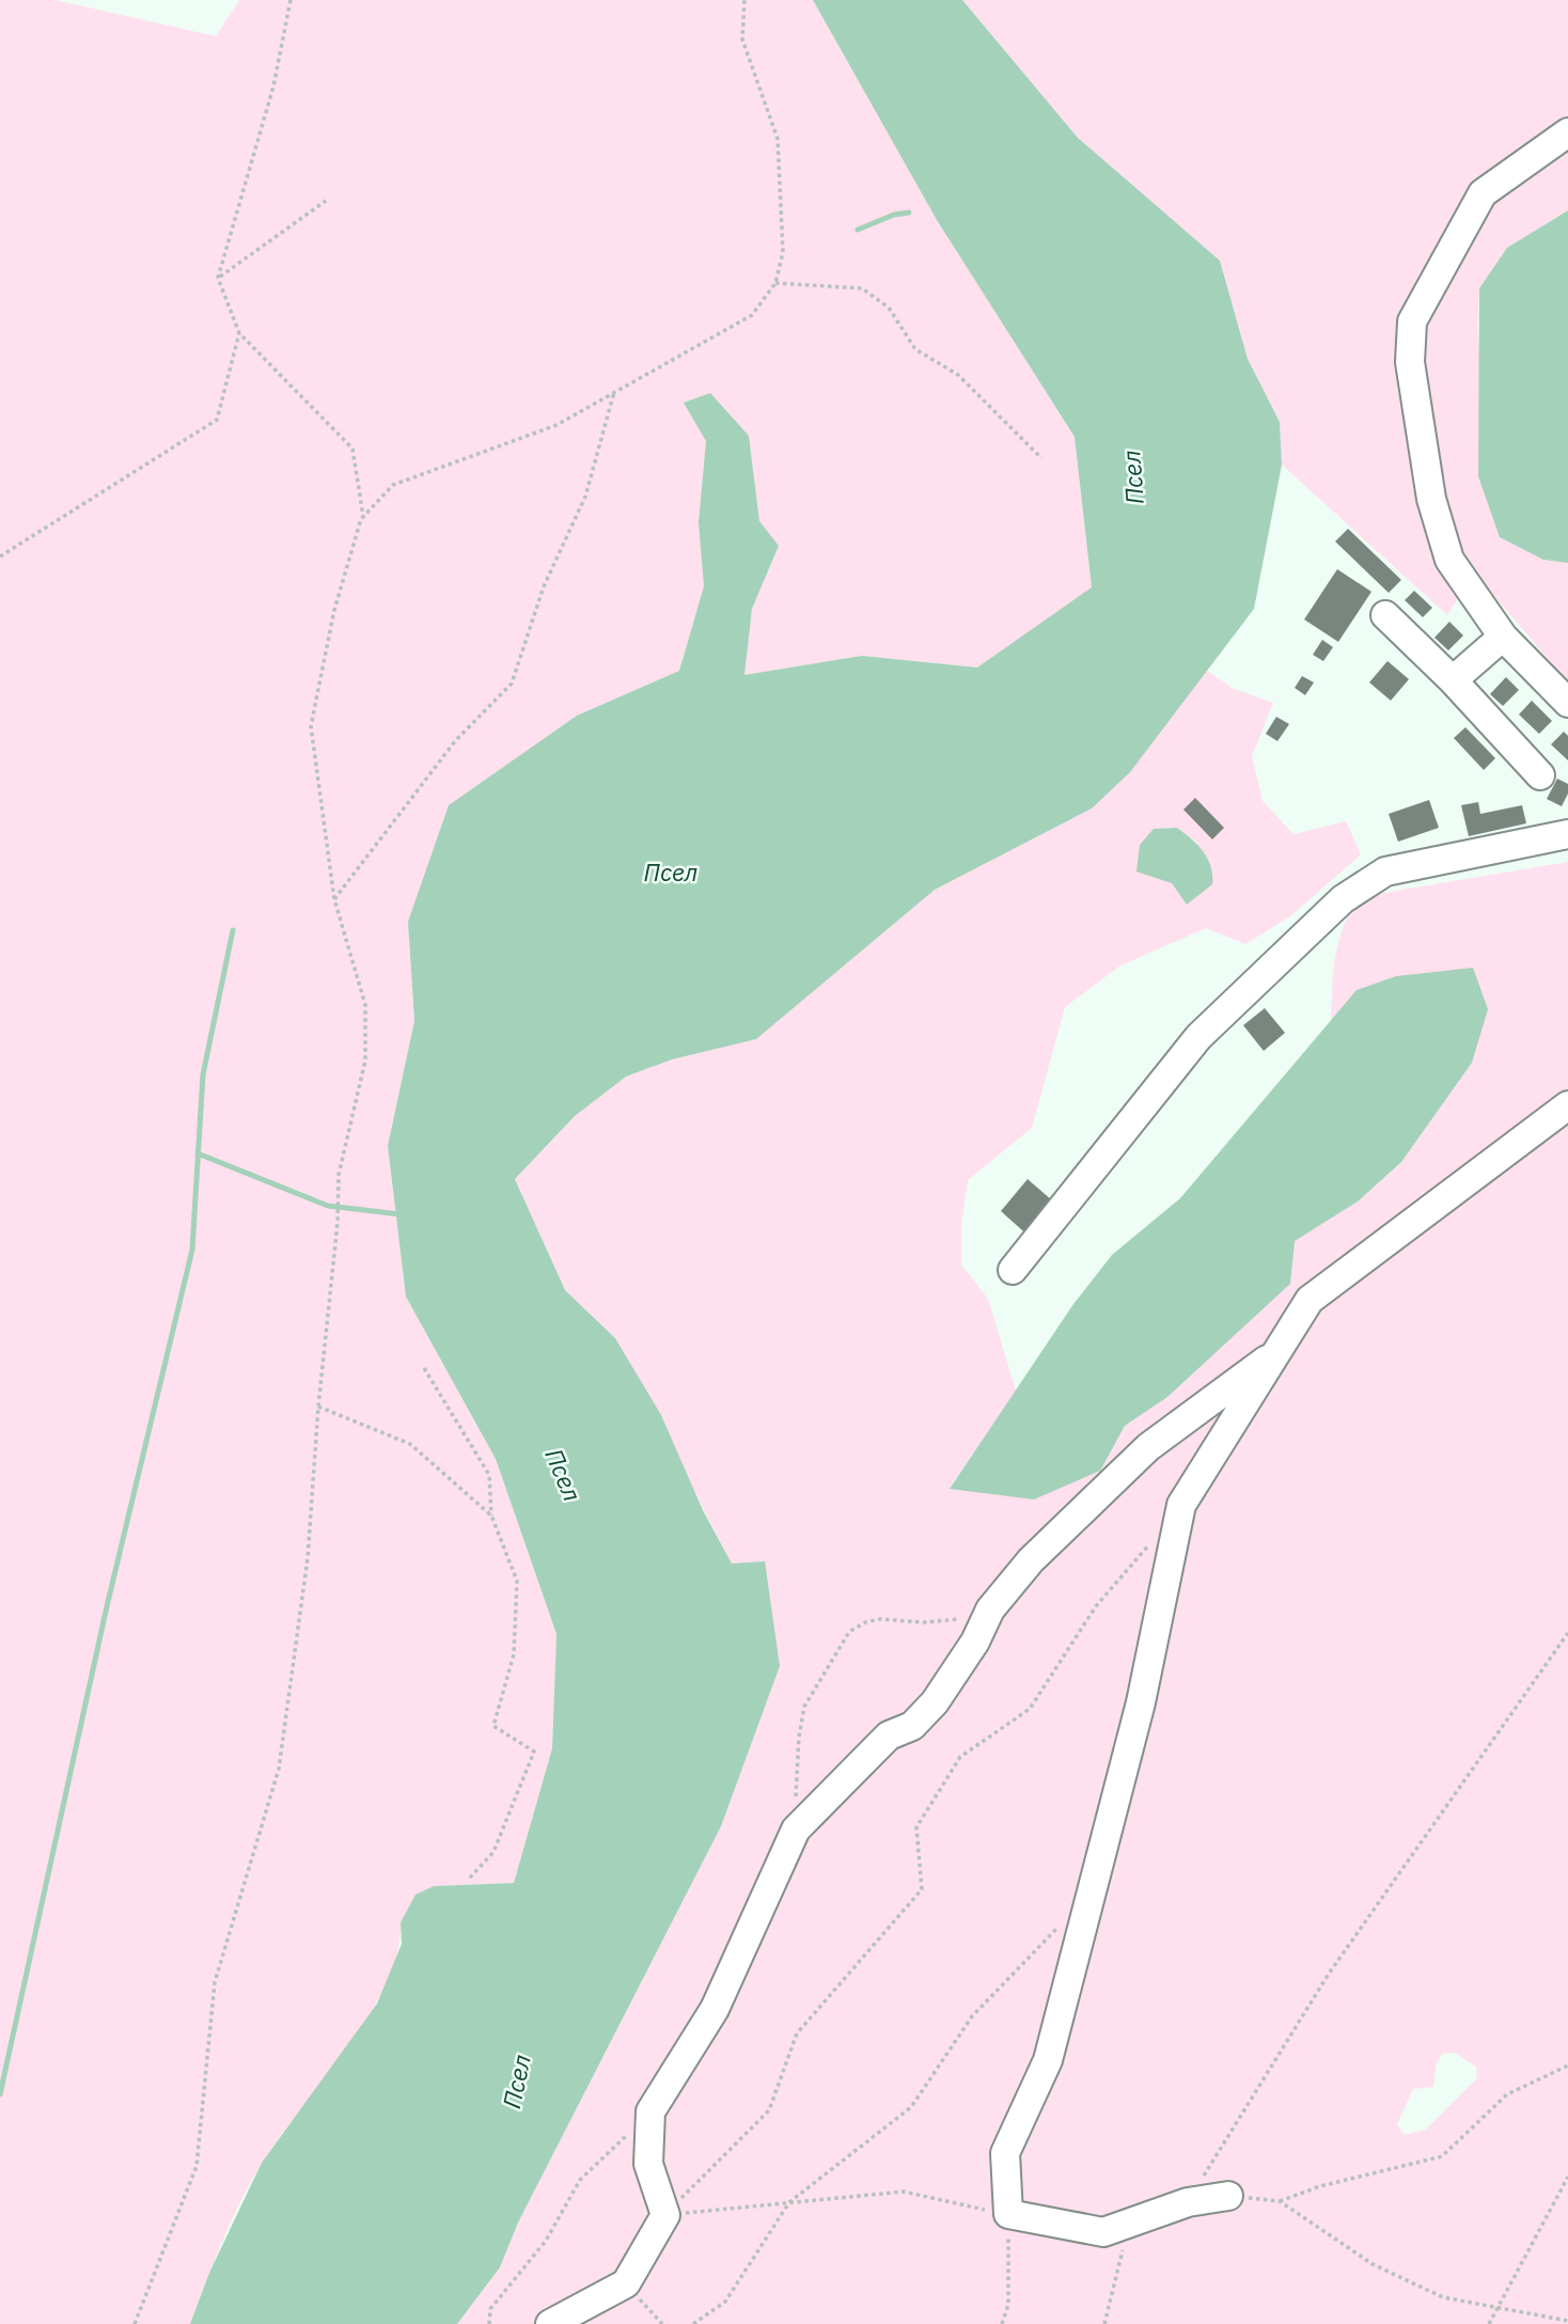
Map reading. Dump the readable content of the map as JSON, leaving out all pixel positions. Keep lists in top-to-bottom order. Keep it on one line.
{"water":["Псел"]}
